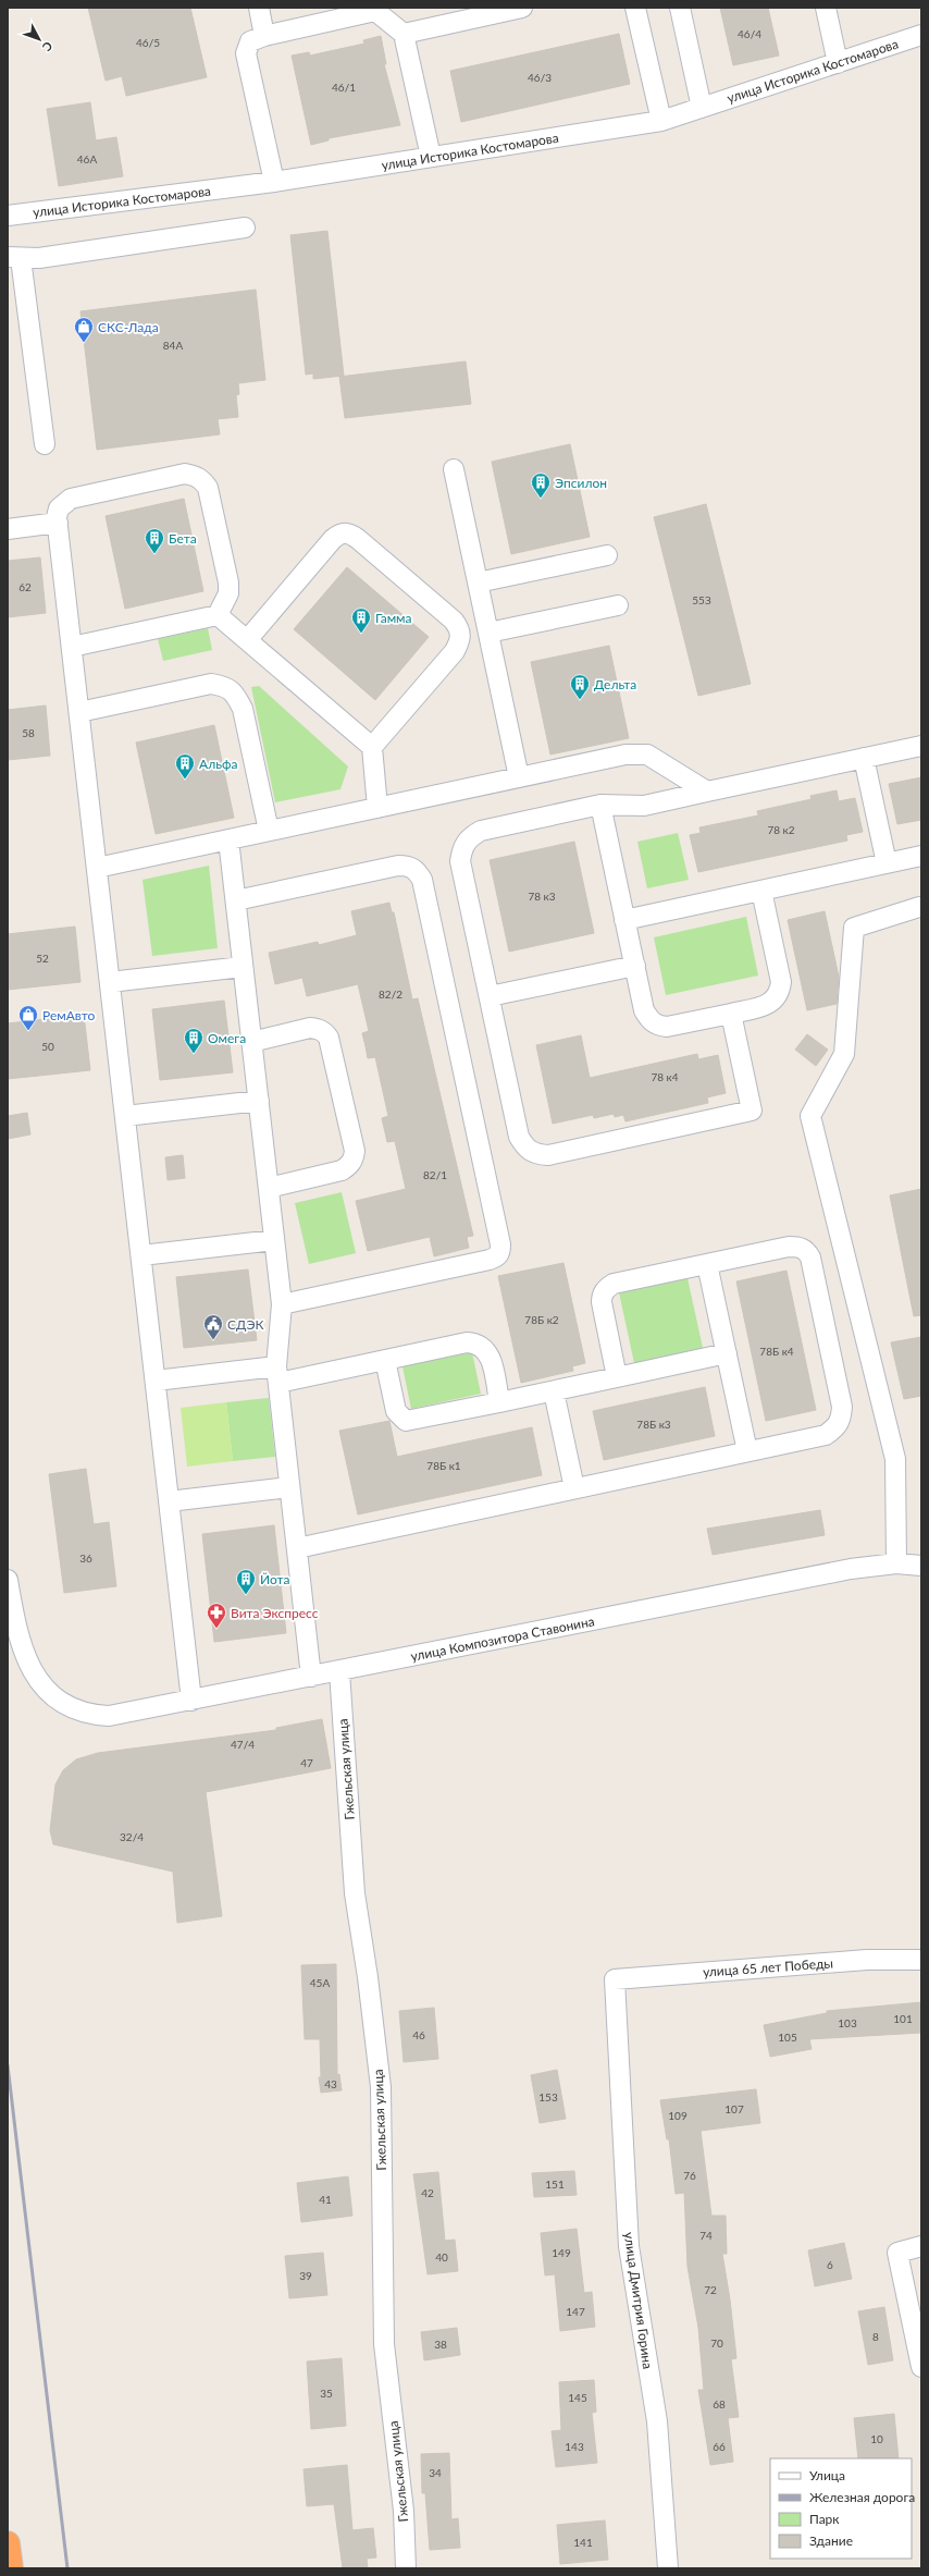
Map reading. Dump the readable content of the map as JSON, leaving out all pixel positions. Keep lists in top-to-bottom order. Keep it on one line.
{"streets":{"street":["улица Историка Костомарова","улица Композитора Ставонина","Гжельская улица","улица 65 лет Победы","улица Дмитрия Горина"]},"crossings":[["улица Композитора Ставонина","Гжельская улица"],["улица 65 лет Победы","улица Дмитрия Горина"]],"places":{"shop":["СКС-Лада","РемАвто"],"building":["Эпсилон","Бета","Гамма","Дельта","Альфа","Омега","Йота"],"public building":["СДЭК"],"pharmacy":["Вита Экспресс"]},"house_numbers":["46/4","46/5","46/3","46/1","46А","84А","62","55З","58","78 к2","78 к3","52","82/2","50","78 к4","82/1","78Б к2","78Б к4","78Б к3","78Б к1","36","47/4","47","32/4","45А","101","103","46","105","43","153","107","109","76","151","42","41","74","149","40","6","39","72","147","8","70","38","35","145","68","10","143","66","34","141"],"legend":["Улица","Железная дорога","Парк","Здание"],"north":"bottom right"}
